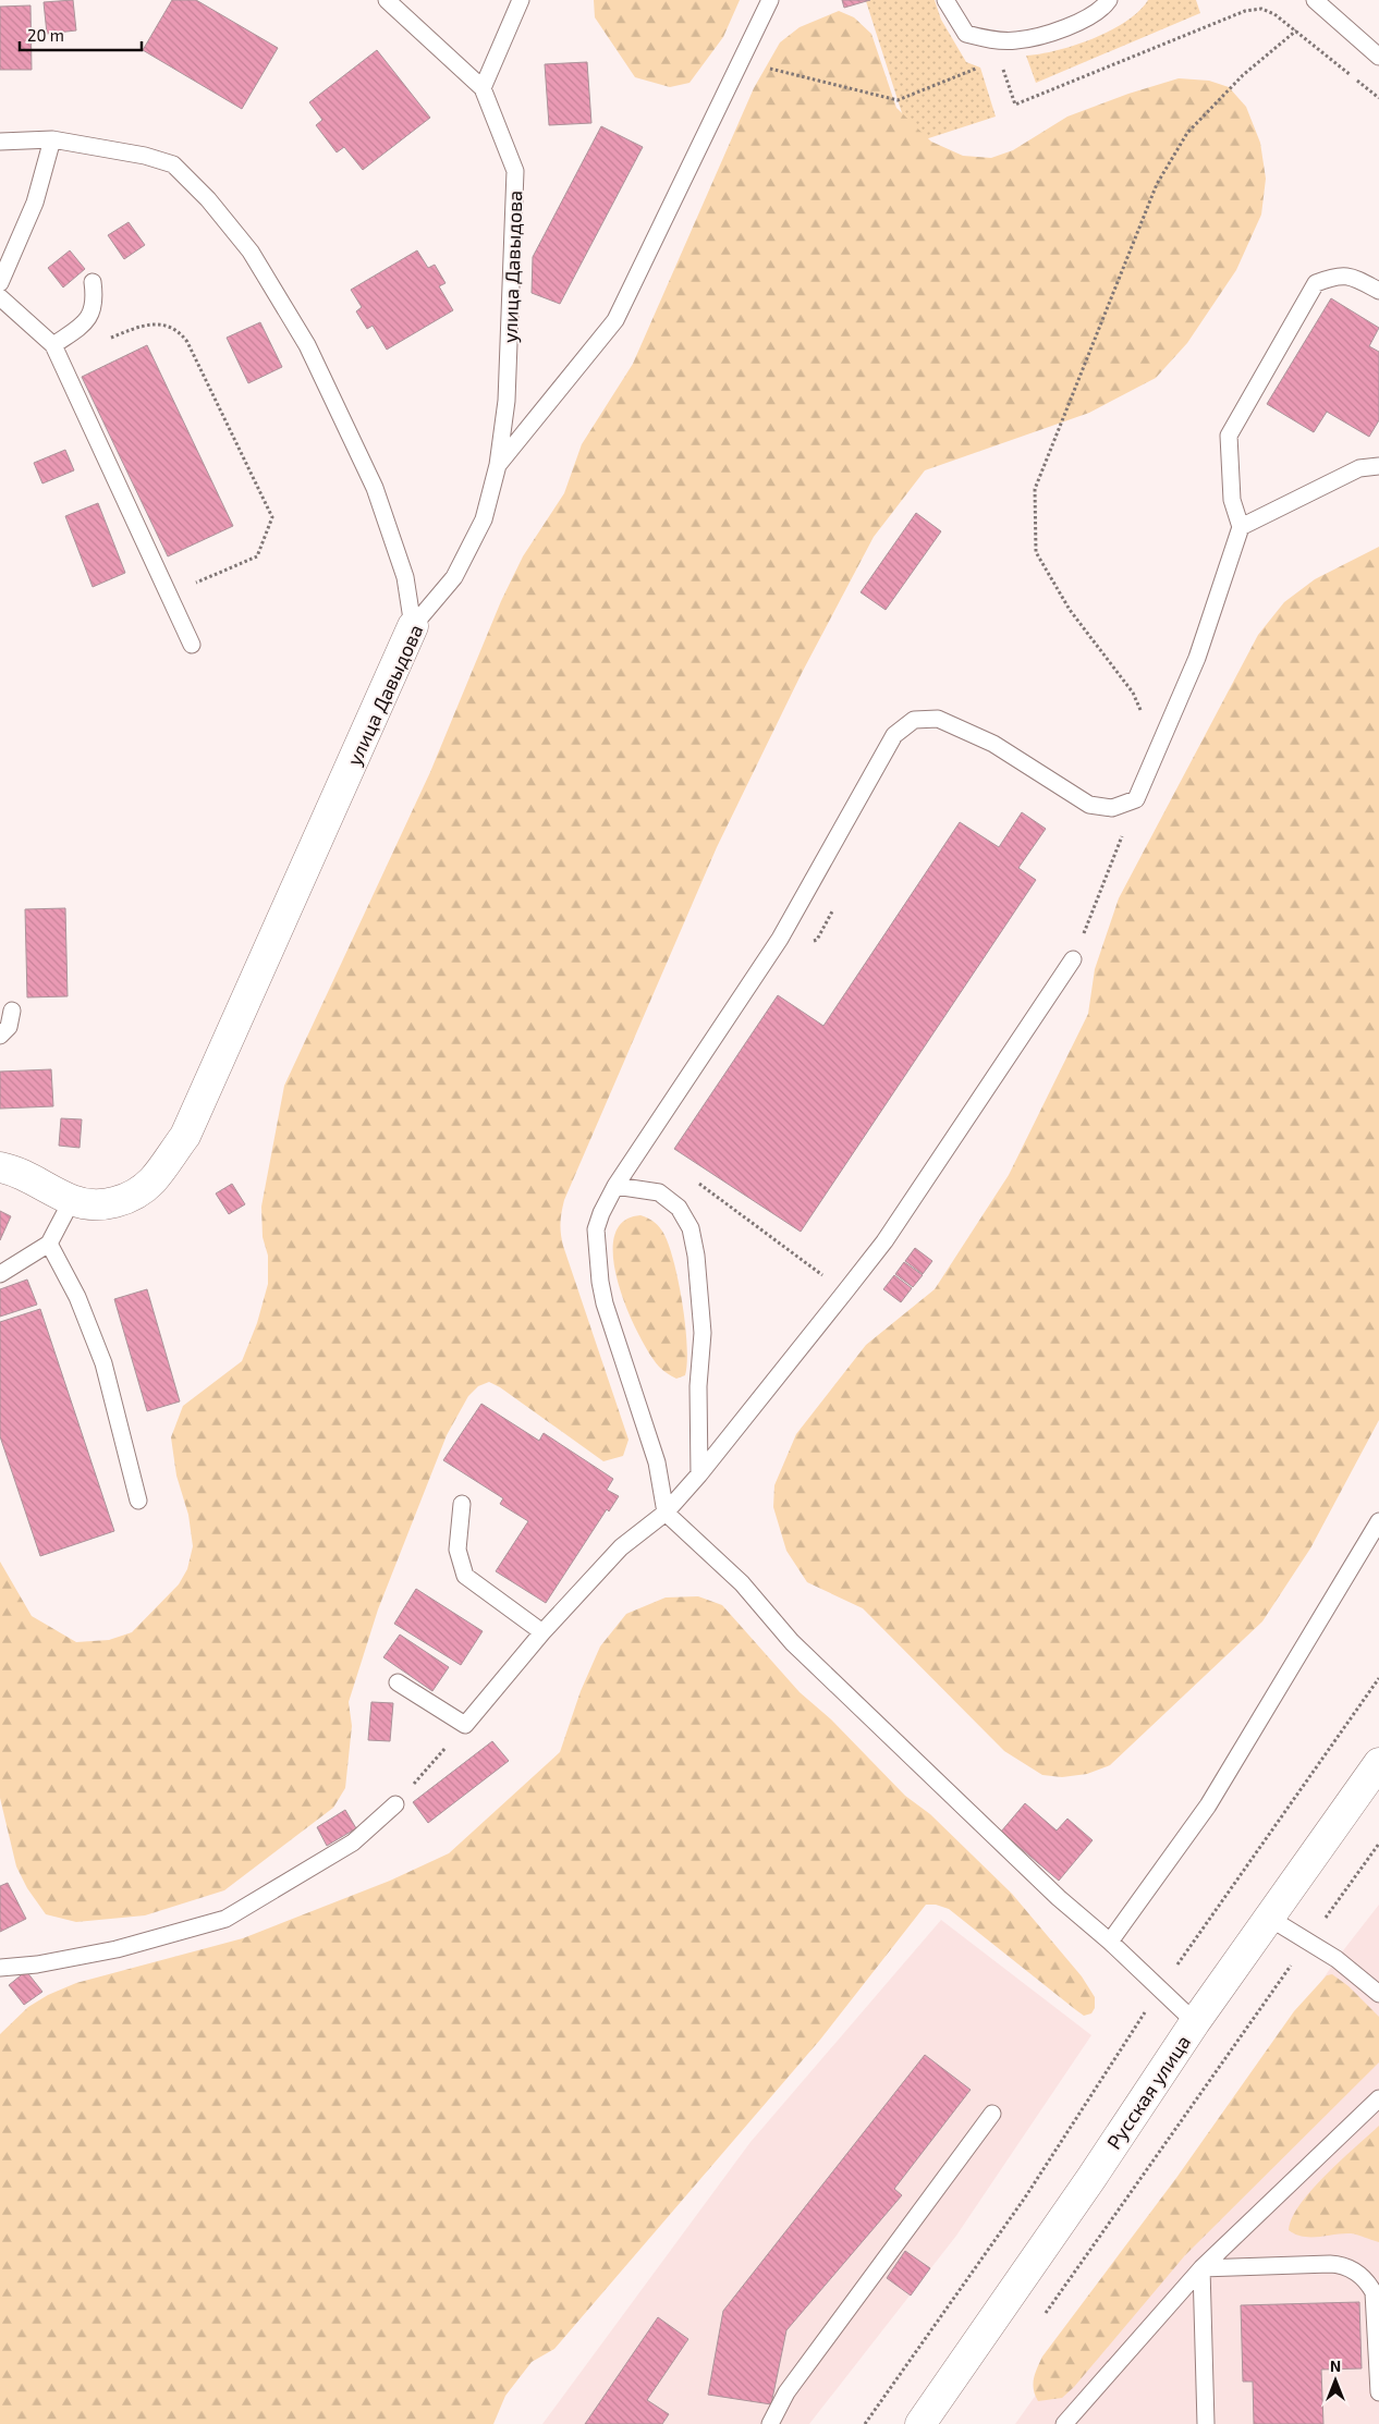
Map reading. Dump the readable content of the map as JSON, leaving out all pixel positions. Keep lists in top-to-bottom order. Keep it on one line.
{"streets":{"street":["улица Давыдова","Русская улица"]},"scale_bar":"20 m","north":"top"}
